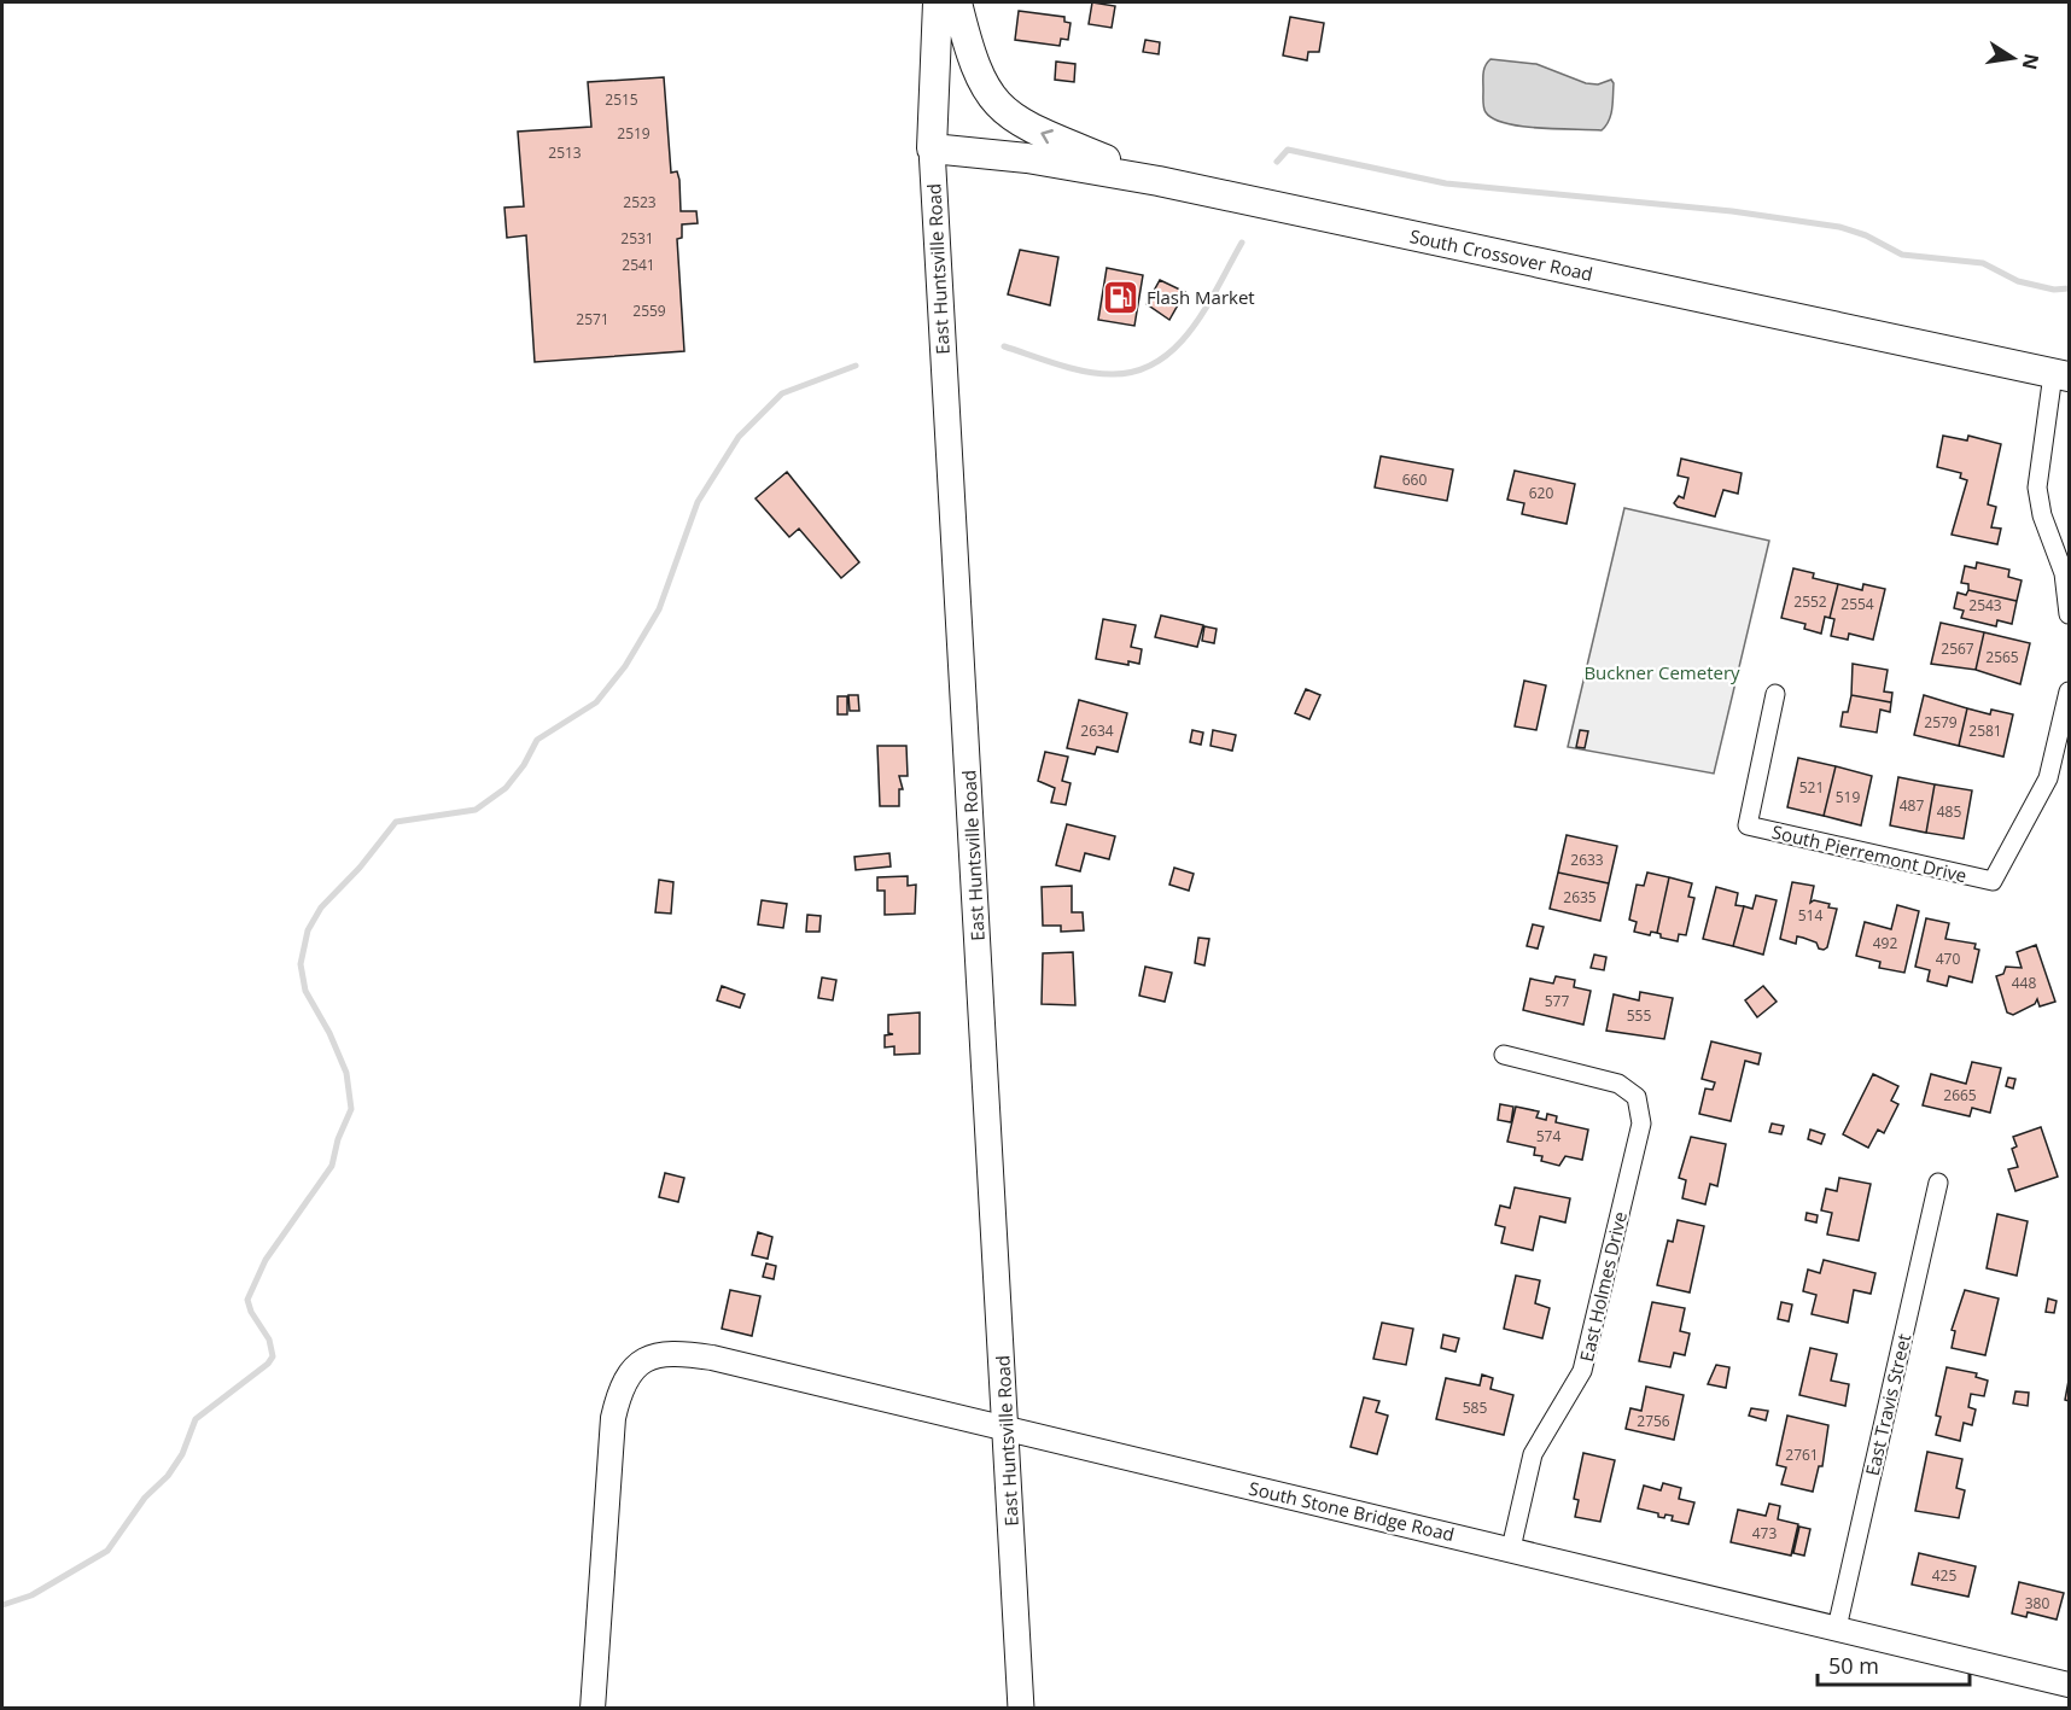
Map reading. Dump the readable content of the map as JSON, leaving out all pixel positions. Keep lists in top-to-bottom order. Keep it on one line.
{"streets":{"main road":["South Crossover Road","East Huntsville Road"],"street":["South Pierremont Drive","East Holmes Drive","East Travis Street","South Stone Bridge Road"]},"crossings":[["South Crossover Road","East Huntsville Road"],["East Huntsville Road","South Stone Bridge Road"],["East Holmes Drive","South Stone Bridge Road"],["East Travis Street","South Stone Bridge Road"]],"parks":["Buckner Cemetery"],"places":{"fuel station":["Flash Market"]},"house_numbers":["2515","2519","2513","2523","2531","2541","2559","2571","660","620","2552","2554","2543","2567","2565","2579","2634","2581","521","519","487","485","2633","2635","514","492","470","448","577","555","2665","574","585","2756","2761","473","425","380"],"scale_bar":"50 m","north":"right"}
